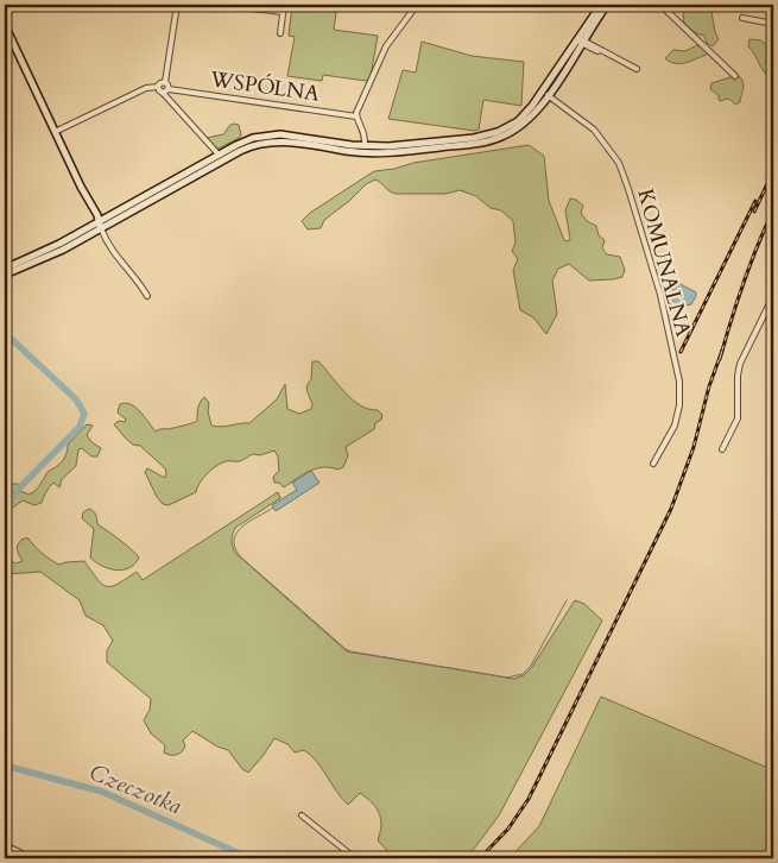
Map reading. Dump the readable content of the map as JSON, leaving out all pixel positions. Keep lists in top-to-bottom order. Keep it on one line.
{"streets":{"street":["WSPÓLNA","KOMUNALNA"]},"water":["Czeczotka"]}
